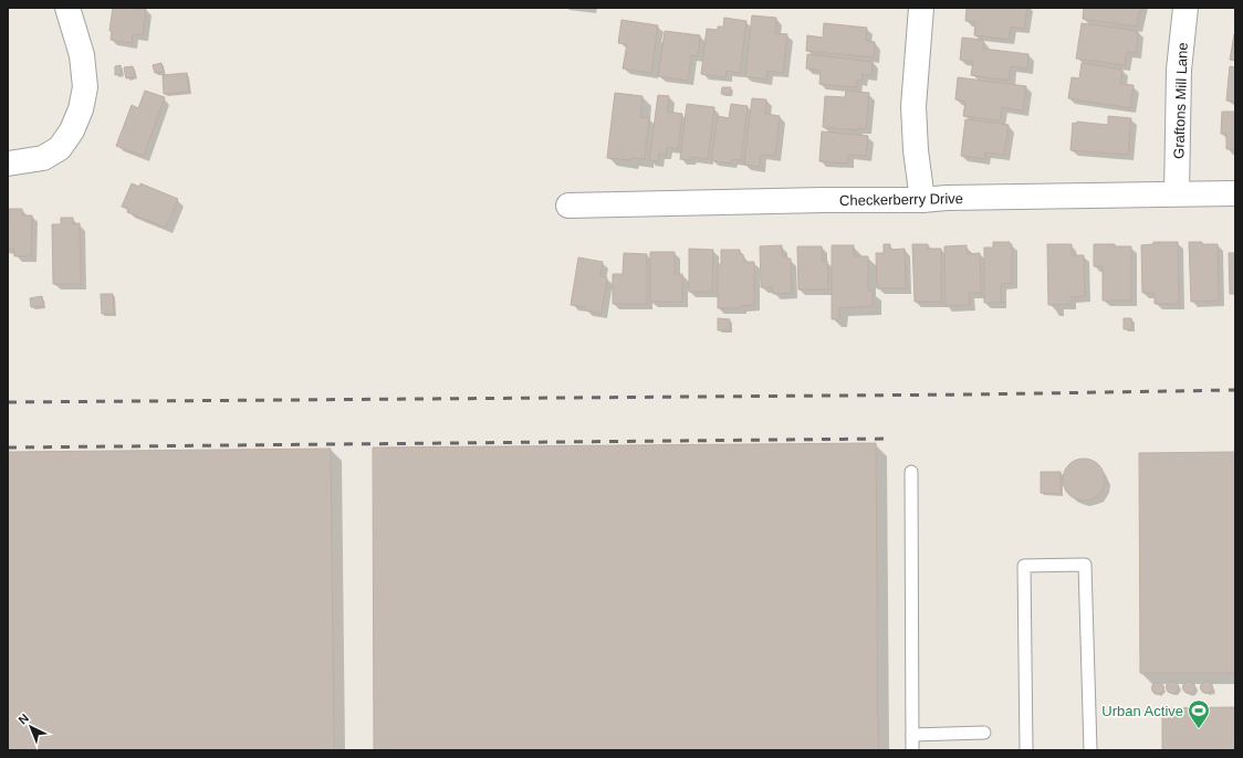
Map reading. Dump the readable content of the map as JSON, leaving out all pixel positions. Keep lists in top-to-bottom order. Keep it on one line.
{"streets":{"street":["Graftons Mill Lane","Checkerberry Drive"]},"crossings":[["Graftons Mill Lane","Checkerberry Drive"]],"places":{"sports":["Urban Active"]},"north":"top left"}
